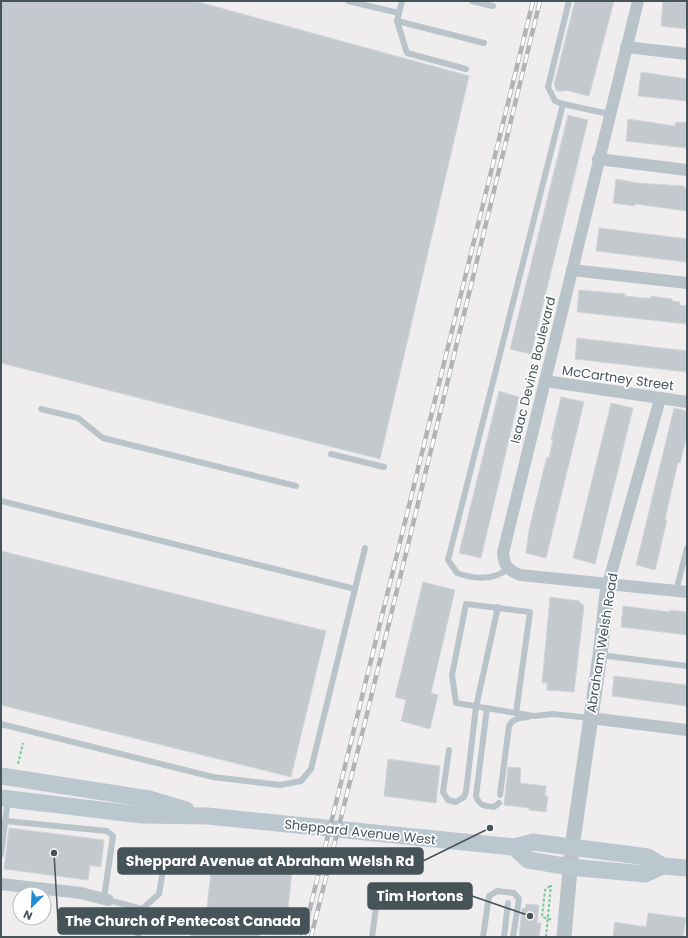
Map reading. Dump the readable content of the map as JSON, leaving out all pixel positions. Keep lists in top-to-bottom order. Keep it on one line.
{"streets":{"main road":["Sheppard Avenue West"],"street":["Isaac Devins Boulevard","McCartney Street","Abraham Welsh Road"]},"crossings":[["Isaac Devins Boulevard","McCartney Street"],["McCartney Street","Abraham Welsh Road"],["Abraham Welsh Road","Sheppard Avenue West"]],"places":["Sheppard Avenue at Abraham Welsh Rd","The Church of Pentecost Canada","Tim Hortons"],"north":"bottom left"}
